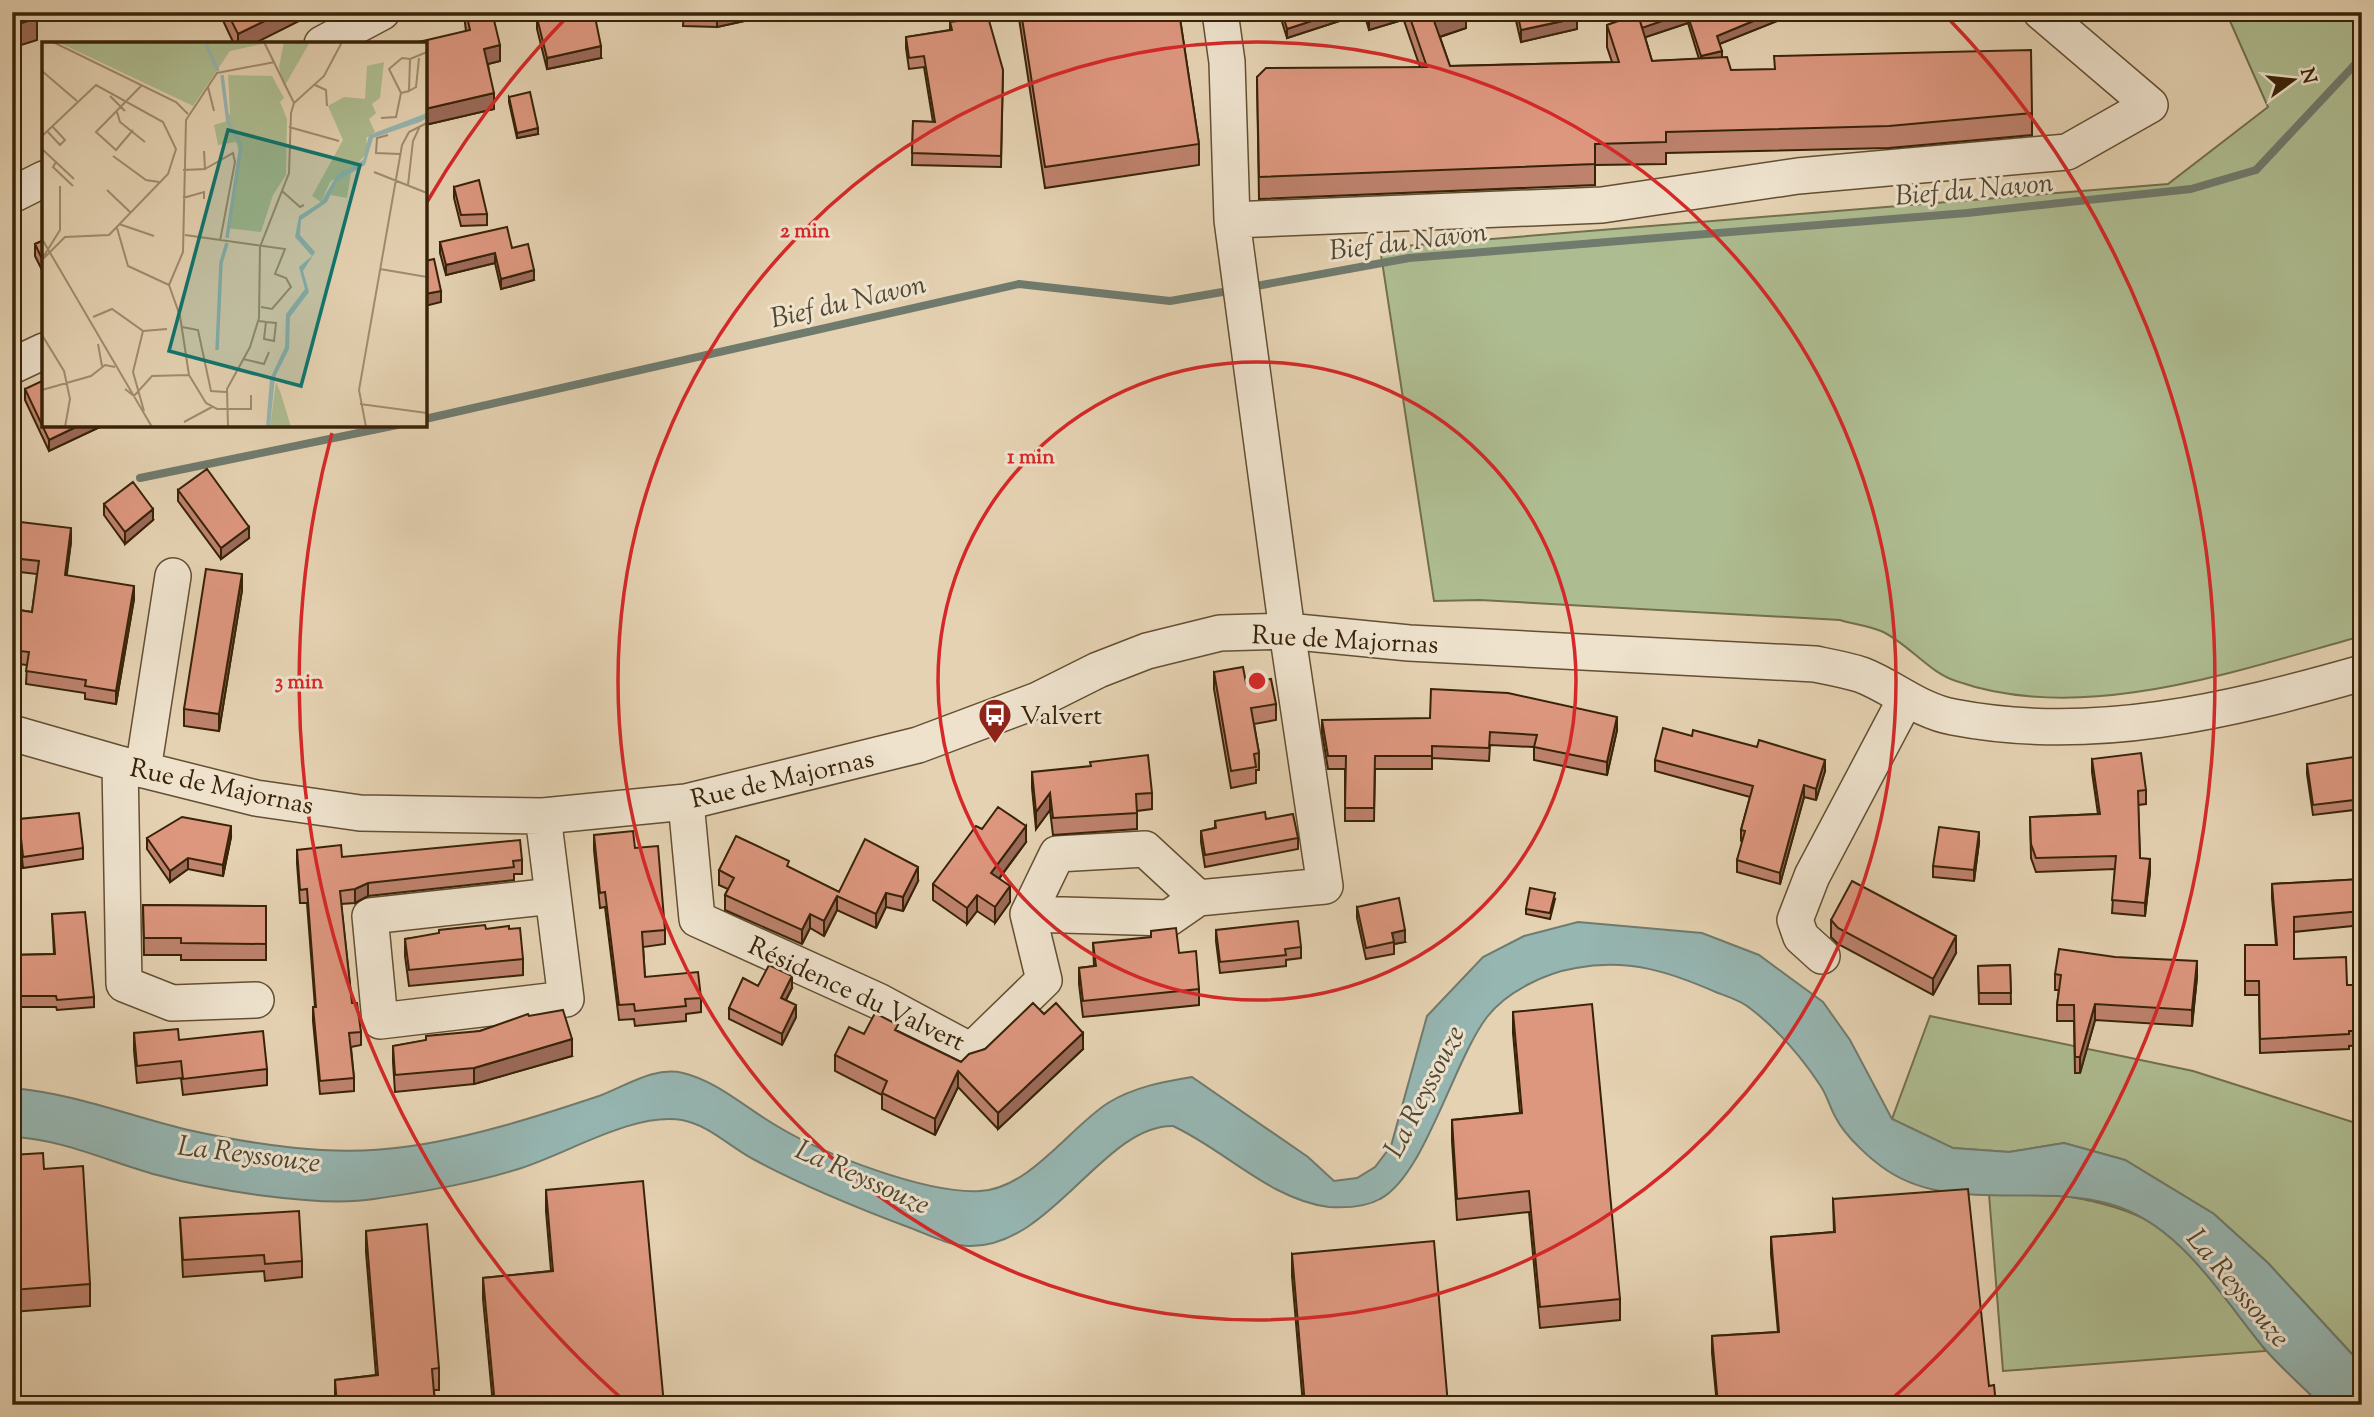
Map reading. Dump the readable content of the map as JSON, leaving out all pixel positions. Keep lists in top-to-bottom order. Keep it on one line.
{"streets":{"street":["Rue de Majornas","Résidence du Valvert"]},"crossings":[["Rue de Majornas","Résidence du Valvert"]],"water":["Bief du Navon","La Reyssouze"],"places":{"bus stop":["Valvert"]},"north":"right","rings":["2 min","1 min","3 min"]}
